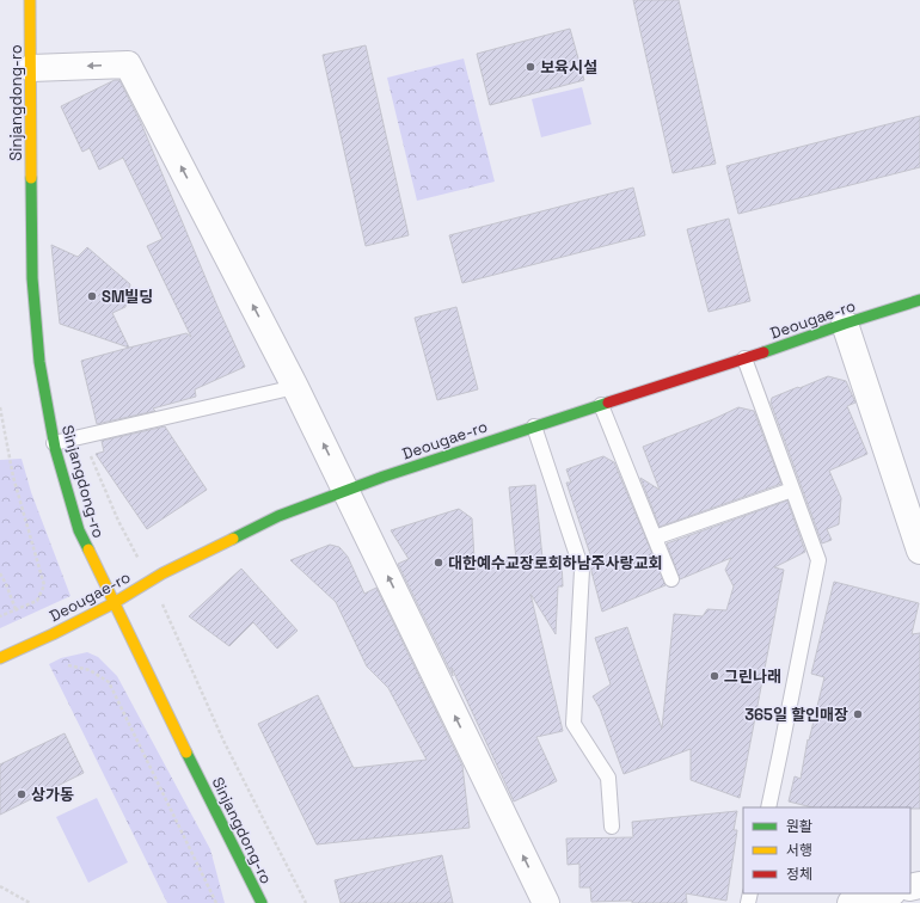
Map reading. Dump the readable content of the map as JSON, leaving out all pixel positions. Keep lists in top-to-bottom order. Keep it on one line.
{"streets":{"street":["Sinjangdong-ro","Deougae-ro"]},"crossings":[["Sinjangdong-ro","Deougae-ro"]],"places":["보육시설","SM빌딩","대한예수교장로회하남주사랑교회","그린나래","365일 할인매장","상가동"],"legend":["원활","서행","정체"]}
